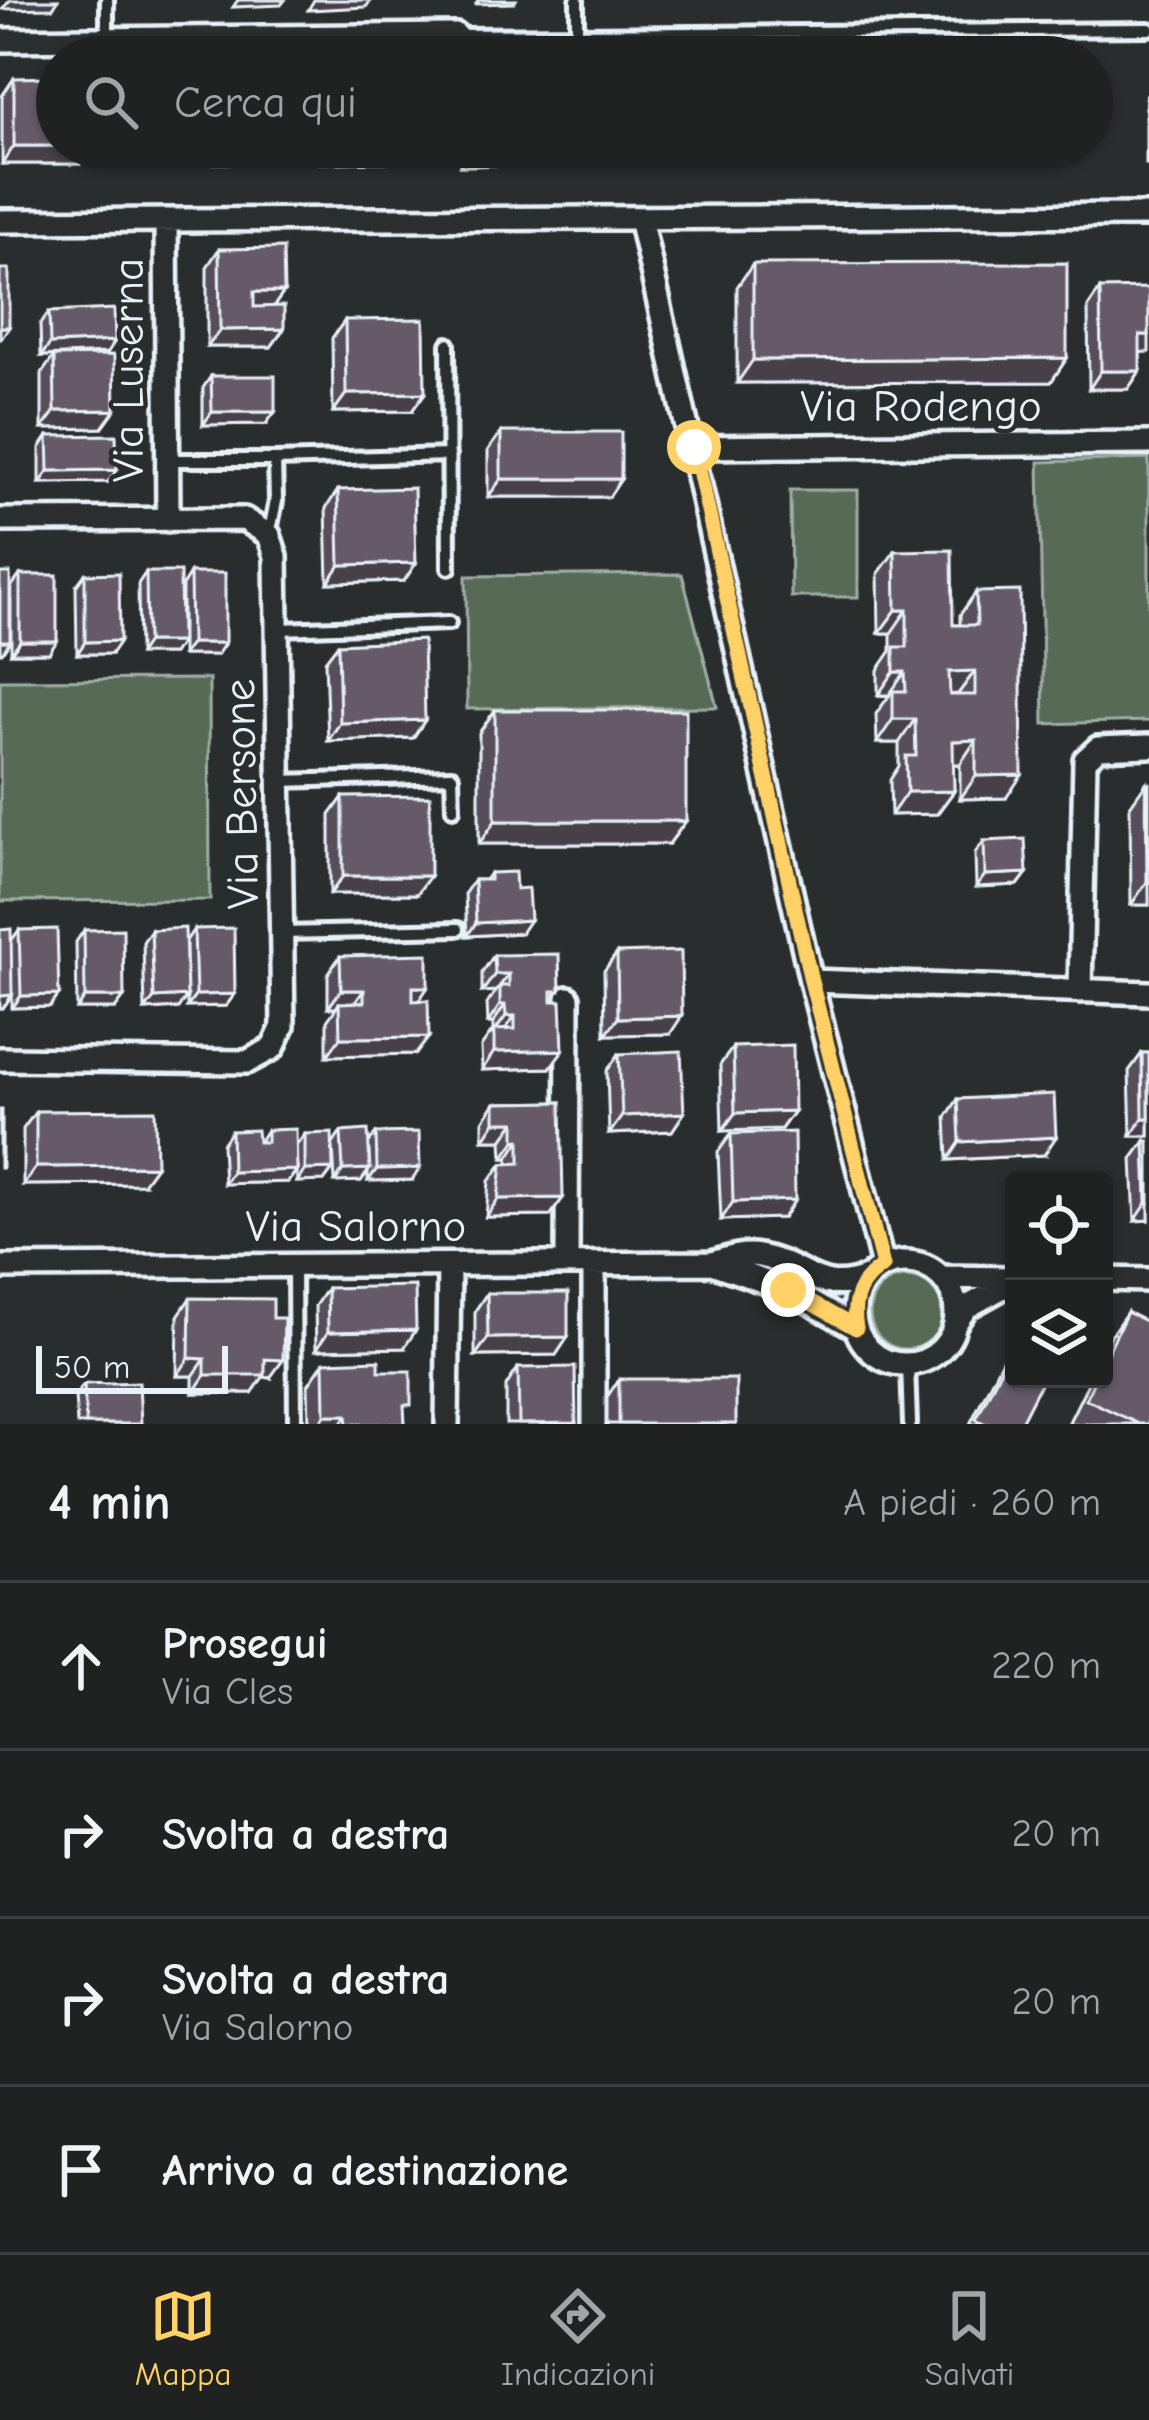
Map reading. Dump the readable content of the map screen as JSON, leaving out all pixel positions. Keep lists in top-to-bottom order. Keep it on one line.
{"streets":{"street":["Via Luserna","Via Rodengo","Via Bersone","Via Salorno"]},"scale_bar":"50 m","page":{"search":"Cerca qui","scale":"50 m","heading":["4 min","A piedi · 260 m"],"list":[["Prosegui","Via Cles","220 m"],["Svolta a destra","20 m"],["Svolta a destra","Via Salorno","20 m"],"Arrivo a destinazione"],"nav":["Mappa","Indicazioni","Salvati"]}}
